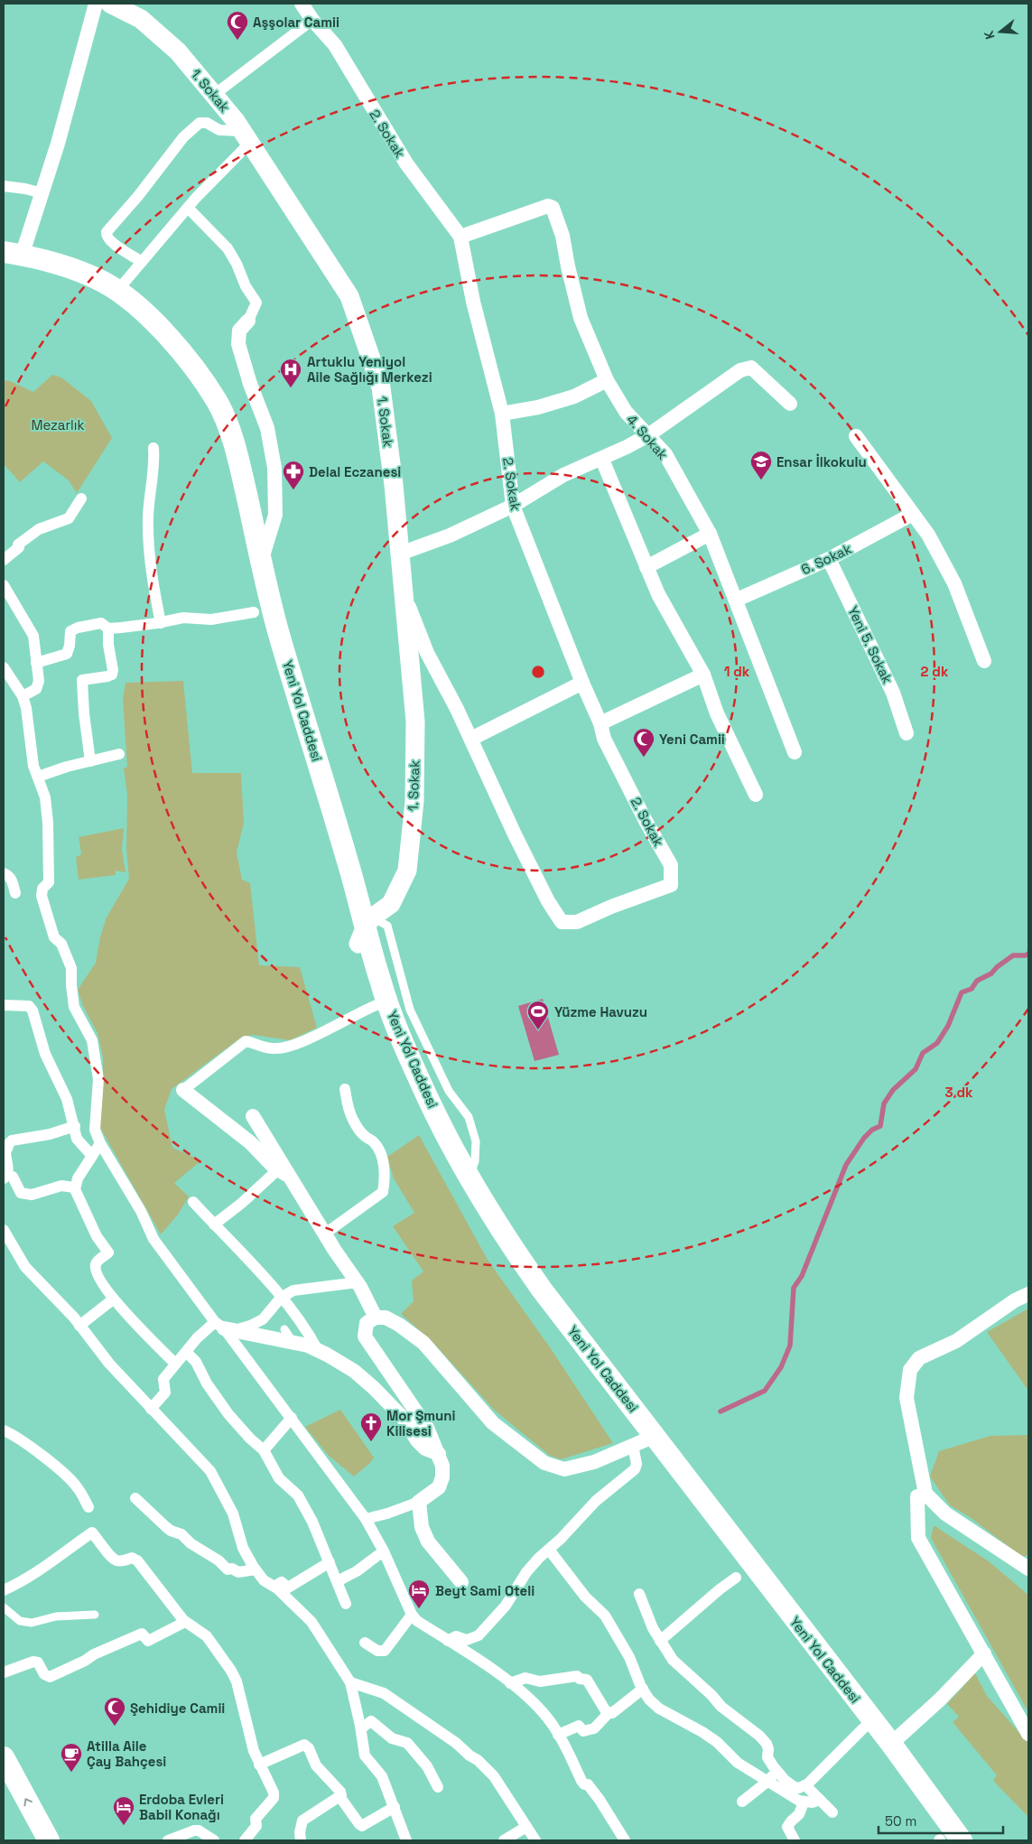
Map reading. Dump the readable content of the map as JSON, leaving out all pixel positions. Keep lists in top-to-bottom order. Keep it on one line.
{"streets":{"main road":["Yeni Yol Caddesi"],"street":["1. Sokak","2. Sokak","4. Sokak","6. Sokak","Yeni 5. Sokak"]},"crossings":[["1. Sokak","Yeni Yol Caddesi"],["2. Sokak","4. Sokak"],["4. Sokak","6. Sokak"],["6. Sokak","Yeni 5. Sokak"]],"parks":["Mezarlık"],"places":{"mosque":["Aşşolar Camii","Yeni Camii","Şehidiye Camii"],"hospital":["Artuklu Yeniyol Aile Sağlığı Merkezi"],"school or university":["Ensar İlkokulu"],"pharmacy":["Delal Eczanesi"],"sports":["Yüzme Havuzu"],"church":["Mor Şmuni Kilisesi"],"hotel":["Beyt Sami Oteli","Erdoba Evleri Babil Konağı"],"cafe":["Atilla Aile Çay Bahçesi"]},"scale_bar":"50 m","north":"left","rings":["1 dk","2 dk","3 dk"]}
